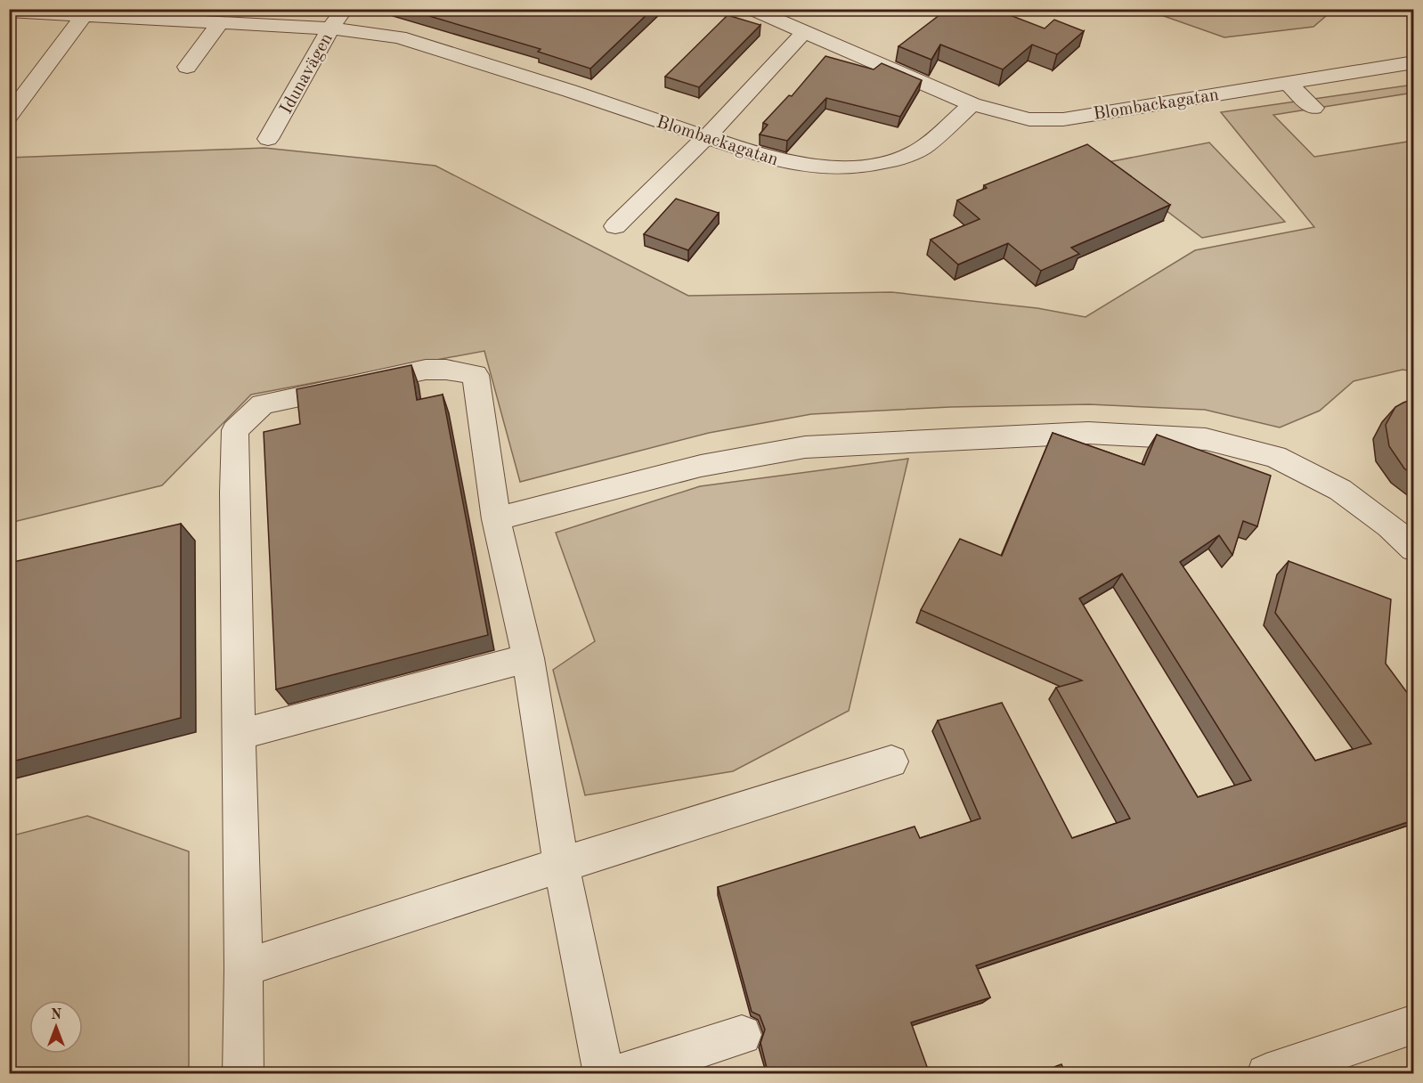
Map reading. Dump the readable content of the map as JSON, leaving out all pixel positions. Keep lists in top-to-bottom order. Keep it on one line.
{"streets":{"street":["Idunavägen","Blombackagatan"]},"crossings":[["Idunavägen","Blombackagatan"]],"north":"top"}
